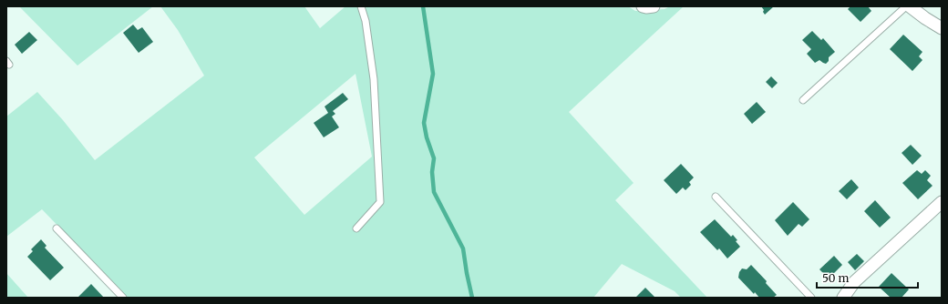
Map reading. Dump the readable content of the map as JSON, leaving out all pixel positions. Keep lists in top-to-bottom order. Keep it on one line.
{"scale_bar":"50 m"}
